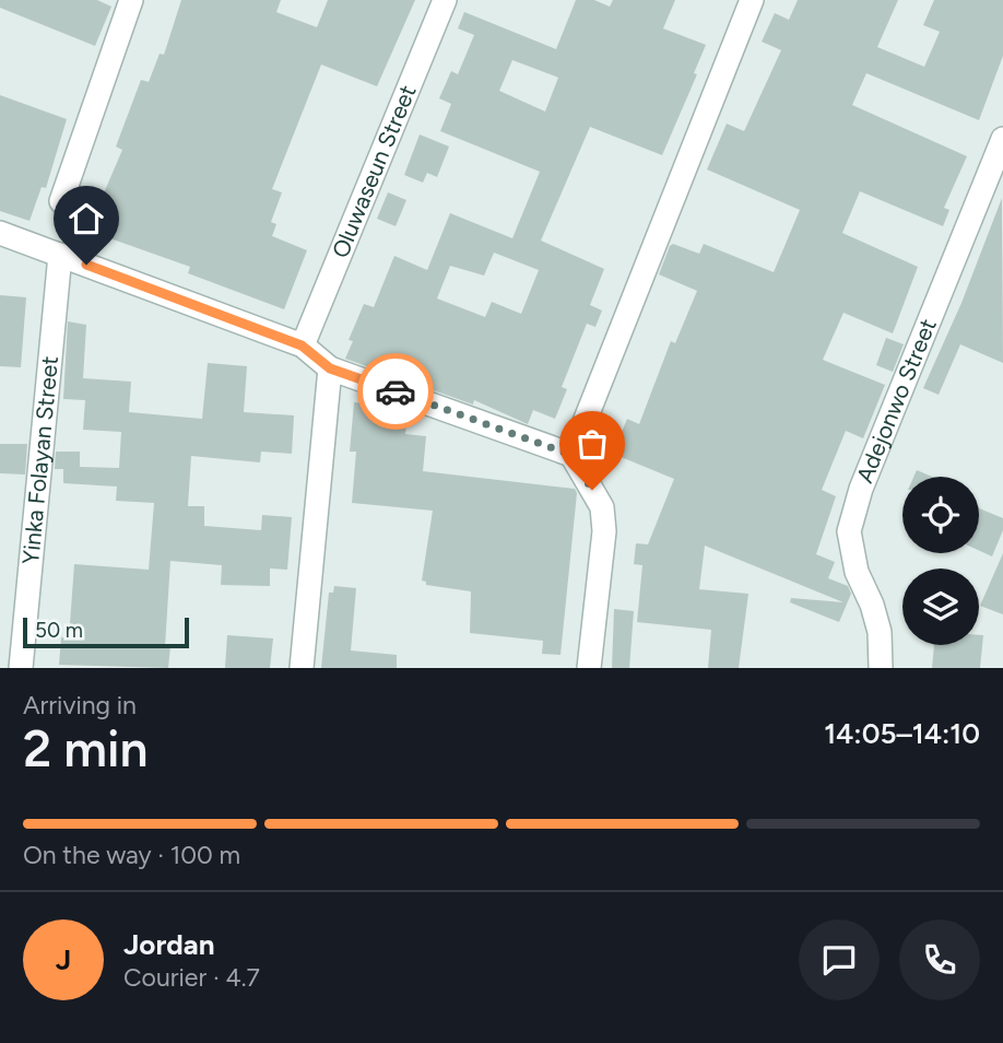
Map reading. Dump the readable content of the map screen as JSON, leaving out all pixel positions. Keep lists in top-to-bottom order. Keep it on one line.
{"streets":{"street":["Oluwaseun Street","Adejonwo Street","Yinka Folayan Street"]},"scale_bar":"50 m","page":{"scale":"50 m","heading":["2 min","Arriving in","14:05–14:10"],"panel":["Jordan","Courier · 4.7"],"bar":"On the way · 100 m","round":"J"}}
